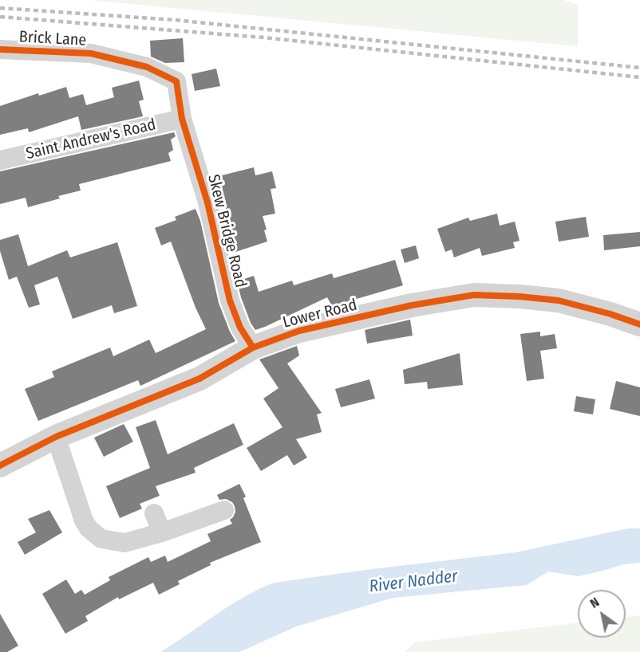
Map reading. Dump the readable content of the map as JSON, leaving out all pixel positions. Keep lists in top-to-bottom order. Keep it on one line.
{"streets":{"street":["Brick Lane","Saint Andrew's Road","Skew Bridge Road","Lower Road"]},"crossings":[["Brick Lane","Saint Andrew's Road"],["Brick Lane","Skew Bridge Road"],["Saint Andrew's Road","Skew Bridge Road"],["Skew Bridge Road","Lower Road"]],"water":["River Nadder"],"north":"top left"}
